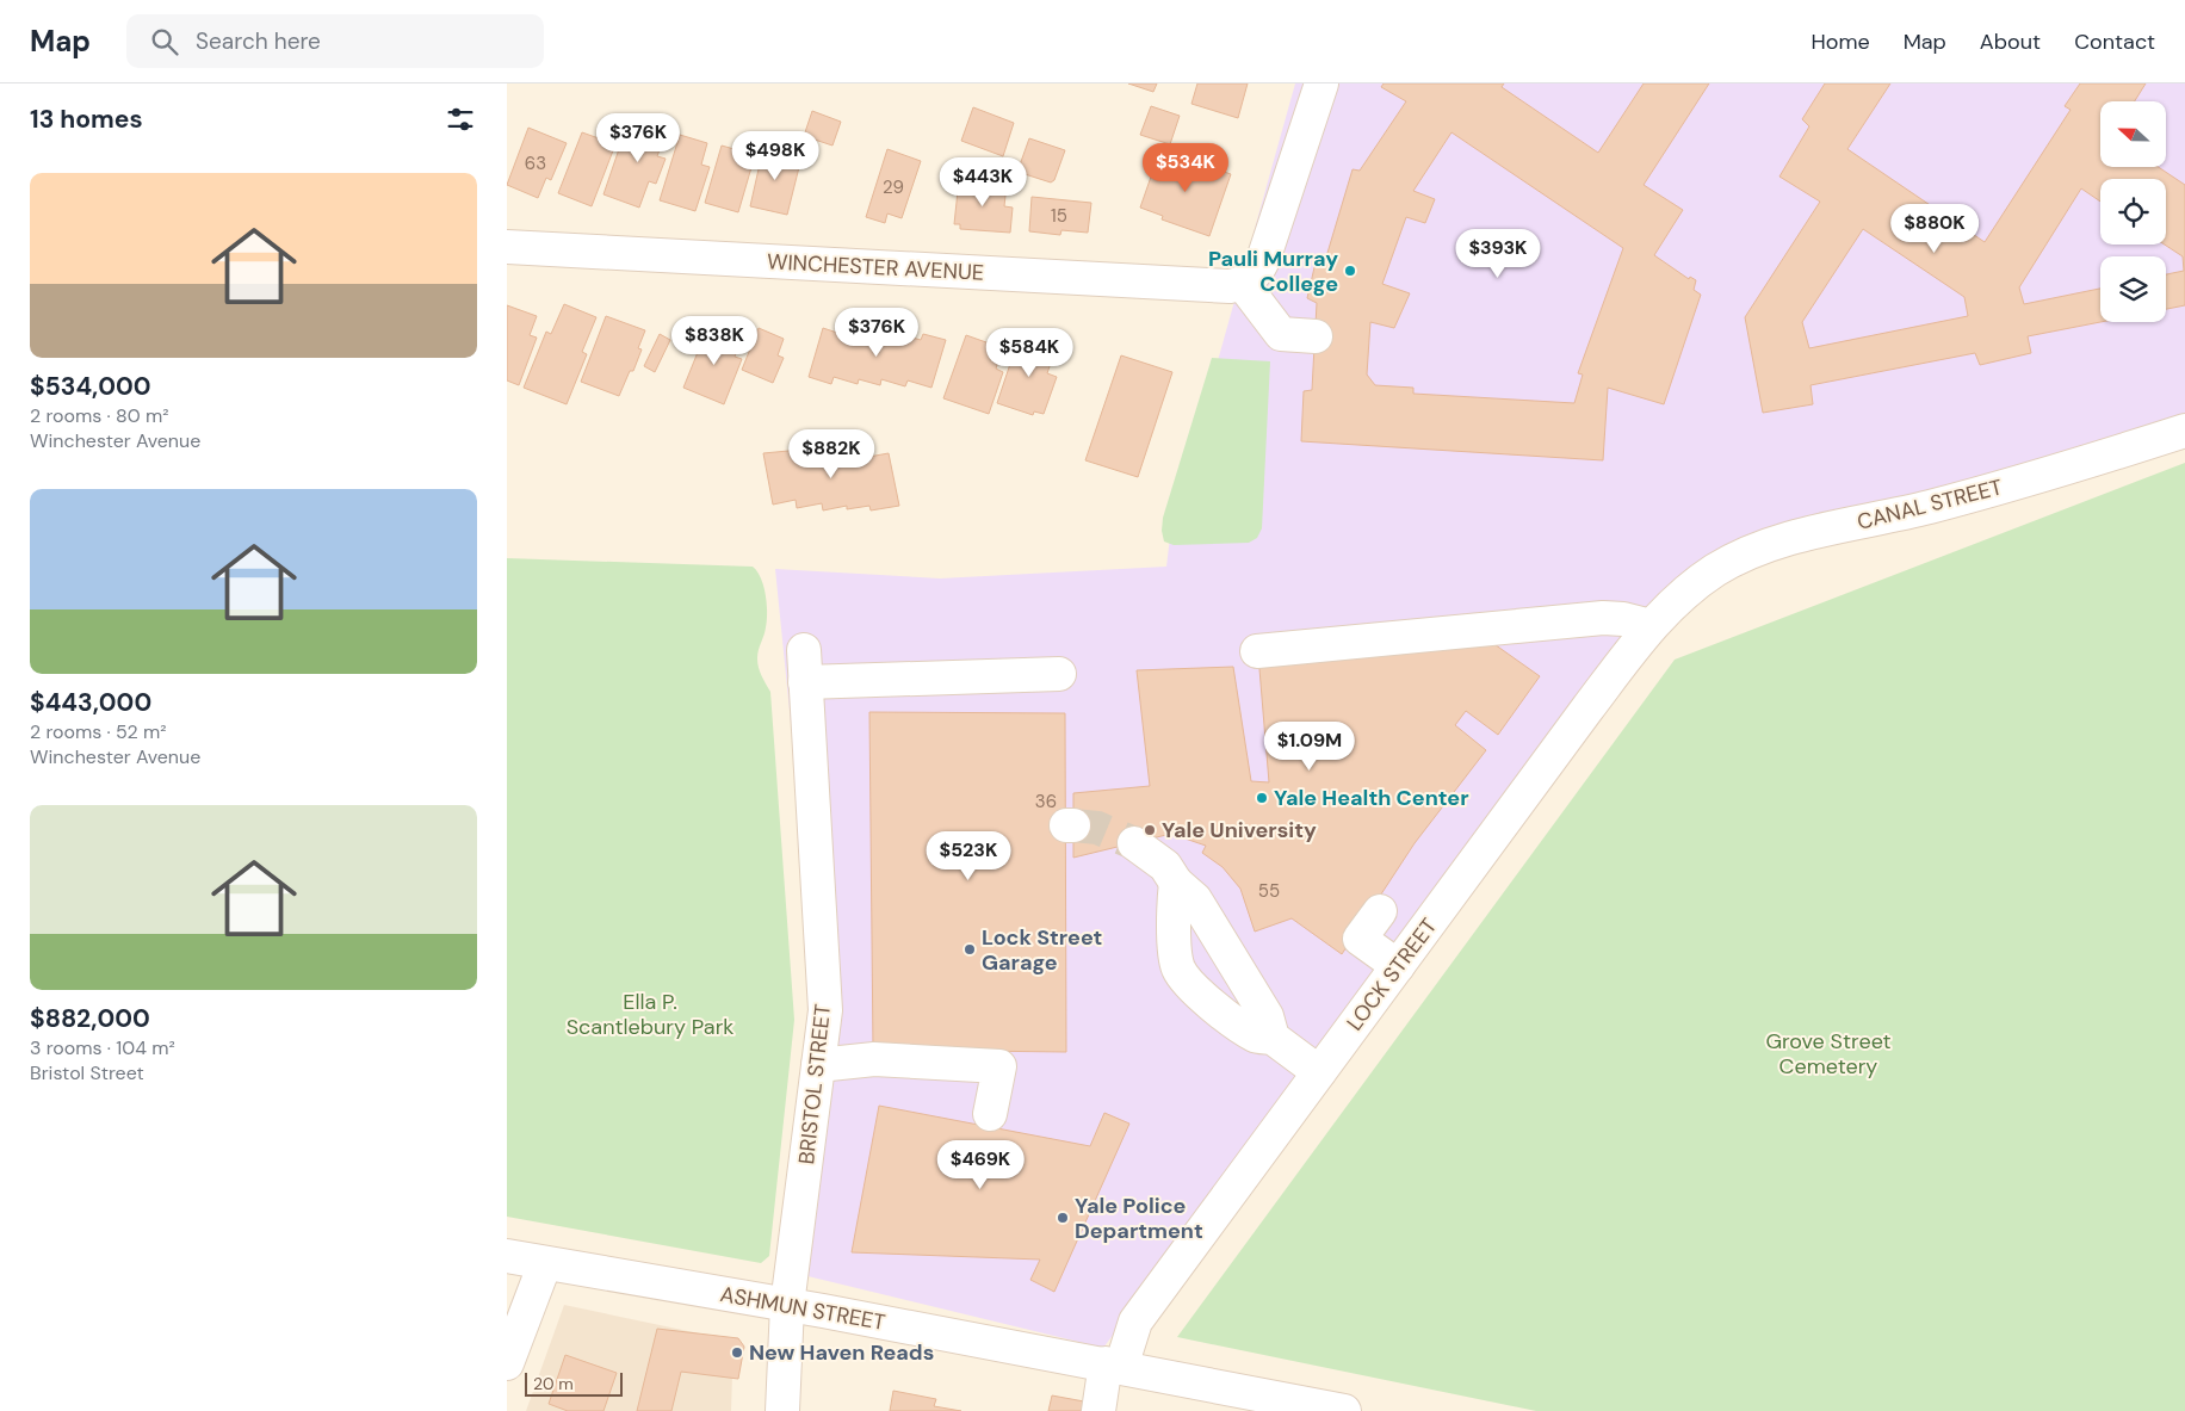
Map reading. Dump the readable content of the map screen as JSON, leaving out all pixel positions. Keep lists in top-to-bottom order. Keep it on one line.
{"streets":{"street":["WINCHESTER AVENUE","CANAL STREET","LOCK STREET","BRISTOL STREET","ASHMUN STREET"]},"crossings":[["CANAL STREET","LOCK STREET"],["LOCK STREET","ASHMUN STREET"],["BRISTOL STREET","ASHMUN STREET"]],"parks":["Ella P. Scantlebury Park","Grove Street Cemetery"],"places":["Pauli Murray College","Yale Health Center","Yale University","Lock Street Garage","Yale Police Department","New Haven Reads"],"house_numbers":["63","29","15","36","55"],"scale_bar":"20 m","north":"left","page":{"header":"Map","search":"Search here","nav":["Home","Map","About","Contact"],"heading":"13 homes","price":["$376K","$498K","$534K","$443K","$880K","$393K","$376K","$838K","$584K","$882K","$1.09M","$523K","$469K"],"list":[{"name":"$534,000","note":"2 rooms · 80 m² · Winchester Avenue"},{"name":"$443,000","note":"2 rooms · 52 m² · Winchester Avenue"},{"name":"$882,000","note":"3 rooms · 104 m² · Bristol Street"}],"scale":"20 m"}}
